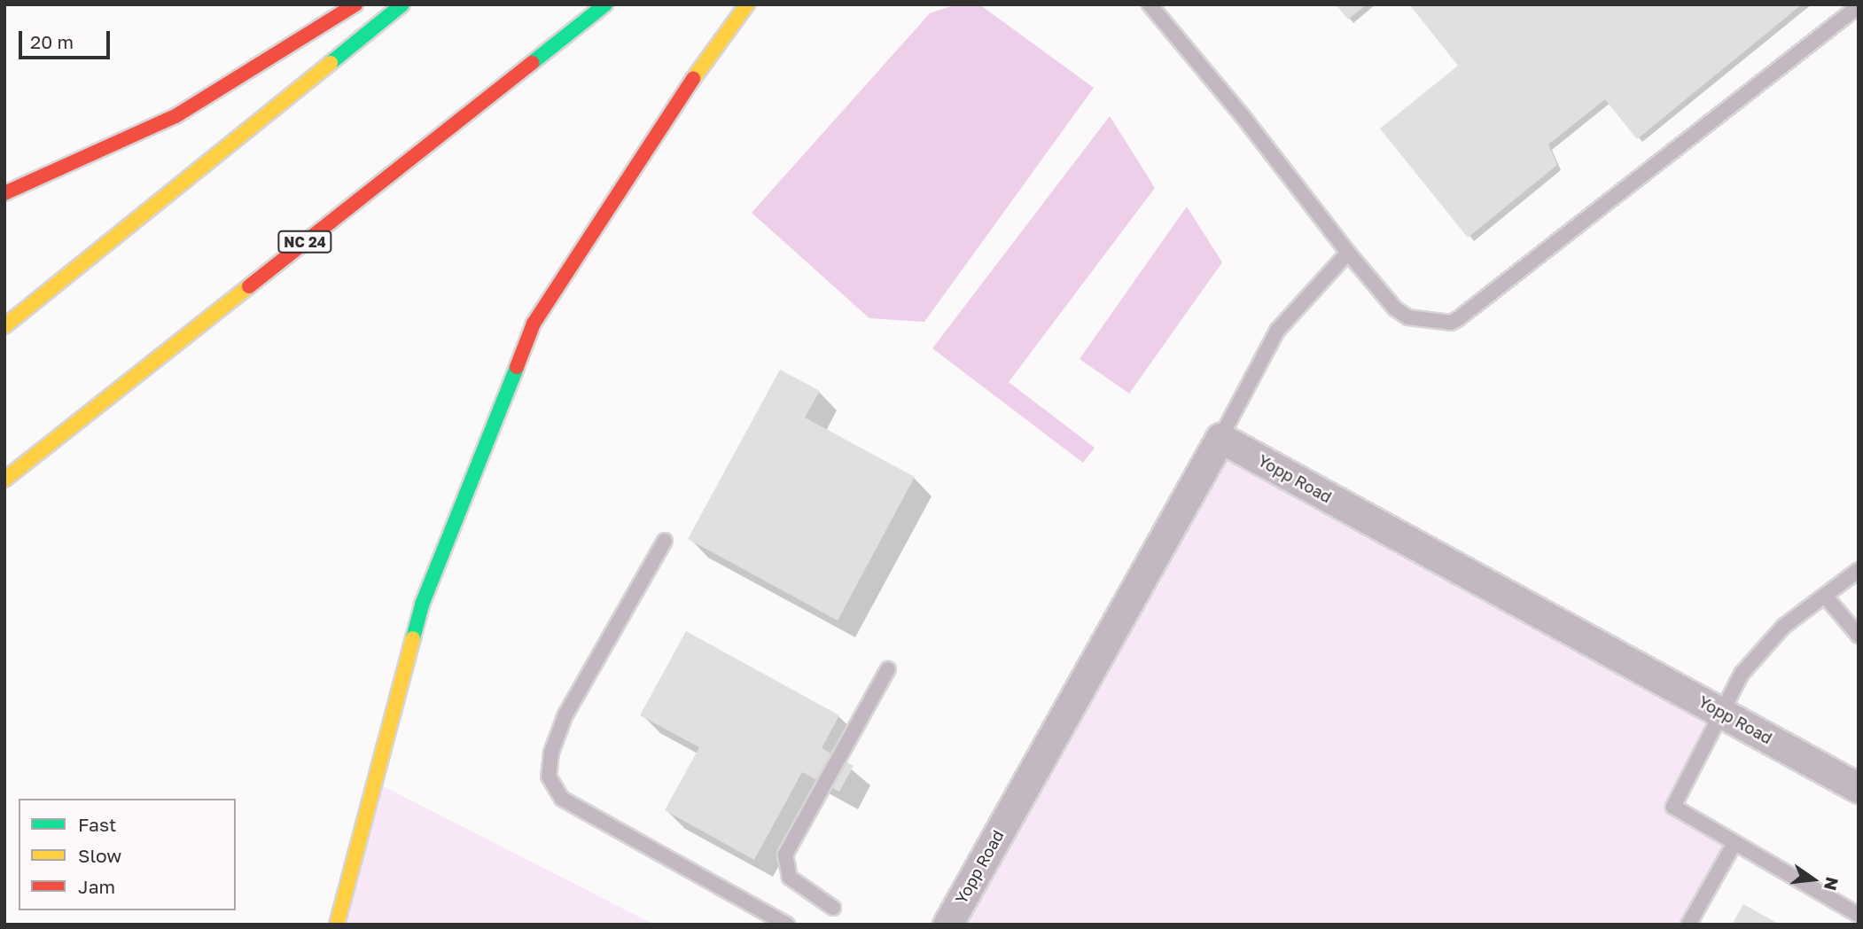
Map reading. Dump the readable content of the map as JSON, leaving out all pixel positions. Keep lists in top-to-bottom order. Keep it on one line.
{"streets":{"highway":["NC 24"],"street":["Yopp Road"]},"legend":["Fast","Slow","Jam"],"scale_bar":"20 m","north":"right"}
